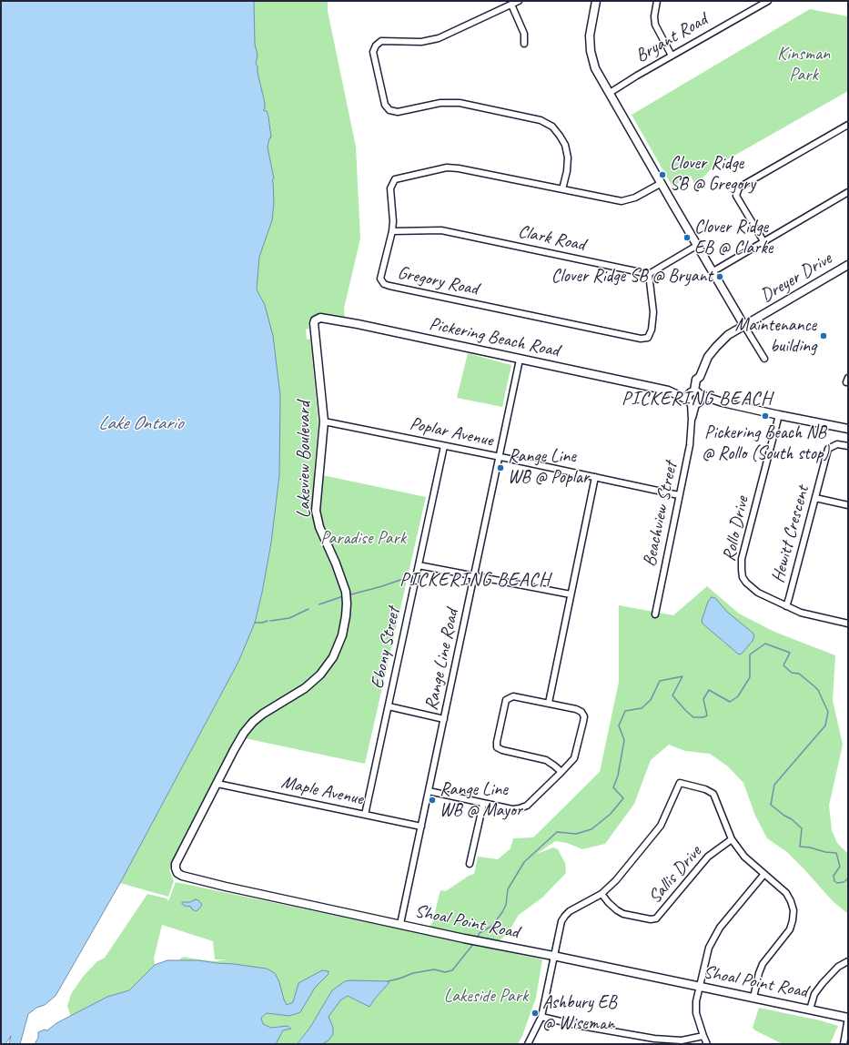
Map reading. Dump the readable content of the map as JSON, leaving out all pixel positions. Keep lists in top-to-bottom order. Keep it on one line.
{"streets":{"street":["Bryant Road","Clark Road","Dreyer Drive","Gregory Road","Pickering Beach Road","Poplar Avenue","Lakeview Boulevard","Beachview Street","Rollo Drive","Hewitt Crescent","Ebony Street","Range Line Road","Maple Avenue","Sallis Drive","Shoal Point Road"]},"crossings":[["Clark Road","Gregory Road"],["Dreyer Drive","Pickering Beach Road"],["Dreyer Drive","Beachview Street"],["Pickering Beach Road","Lakeview Boulevard"],["Pickering Beach Road","Beachview Street"],["Pickering Beach Road","Rollo Drive"],["Pickering Beach Road","Range Line Road"],["Poplar Avenue","Lakeview Boulevard"],["Poplar Avenue","Beachview Street"],["Poplar Avenue","Ebony Street"],["Poplar Avenue","Range Line Road"],["Lakeview Boulevard","Maple Avenue"],["Lakeview Boulevard","Shoal Point Road"],["Rollo Drive","Hewitt Crescent"],["Ebony Street","Maple Avenue"],["Range Line Road","Maple Avenue"],["Range Line Road","Shoal Point Road"],["Maple Avenue","Shoal Point Road"]],"districts":["PICKERING BEACH","PICKERING BEACH"],"water":["Lake Ontario"],"parks":["Kinsman Park","Paradise Park","Lakeside Park"],"places":["Clover Ridge SB @ Gregory","Clover Ridge EB @ Clarke","Clover Ridge SB @ Bryant","Maintenance building","Pickering Beach NB @ Rollo (South stop)","Range Line WB @ Poplar","Range Line WB @ Mayor","Ashbury EB @ Wiseman"]}
